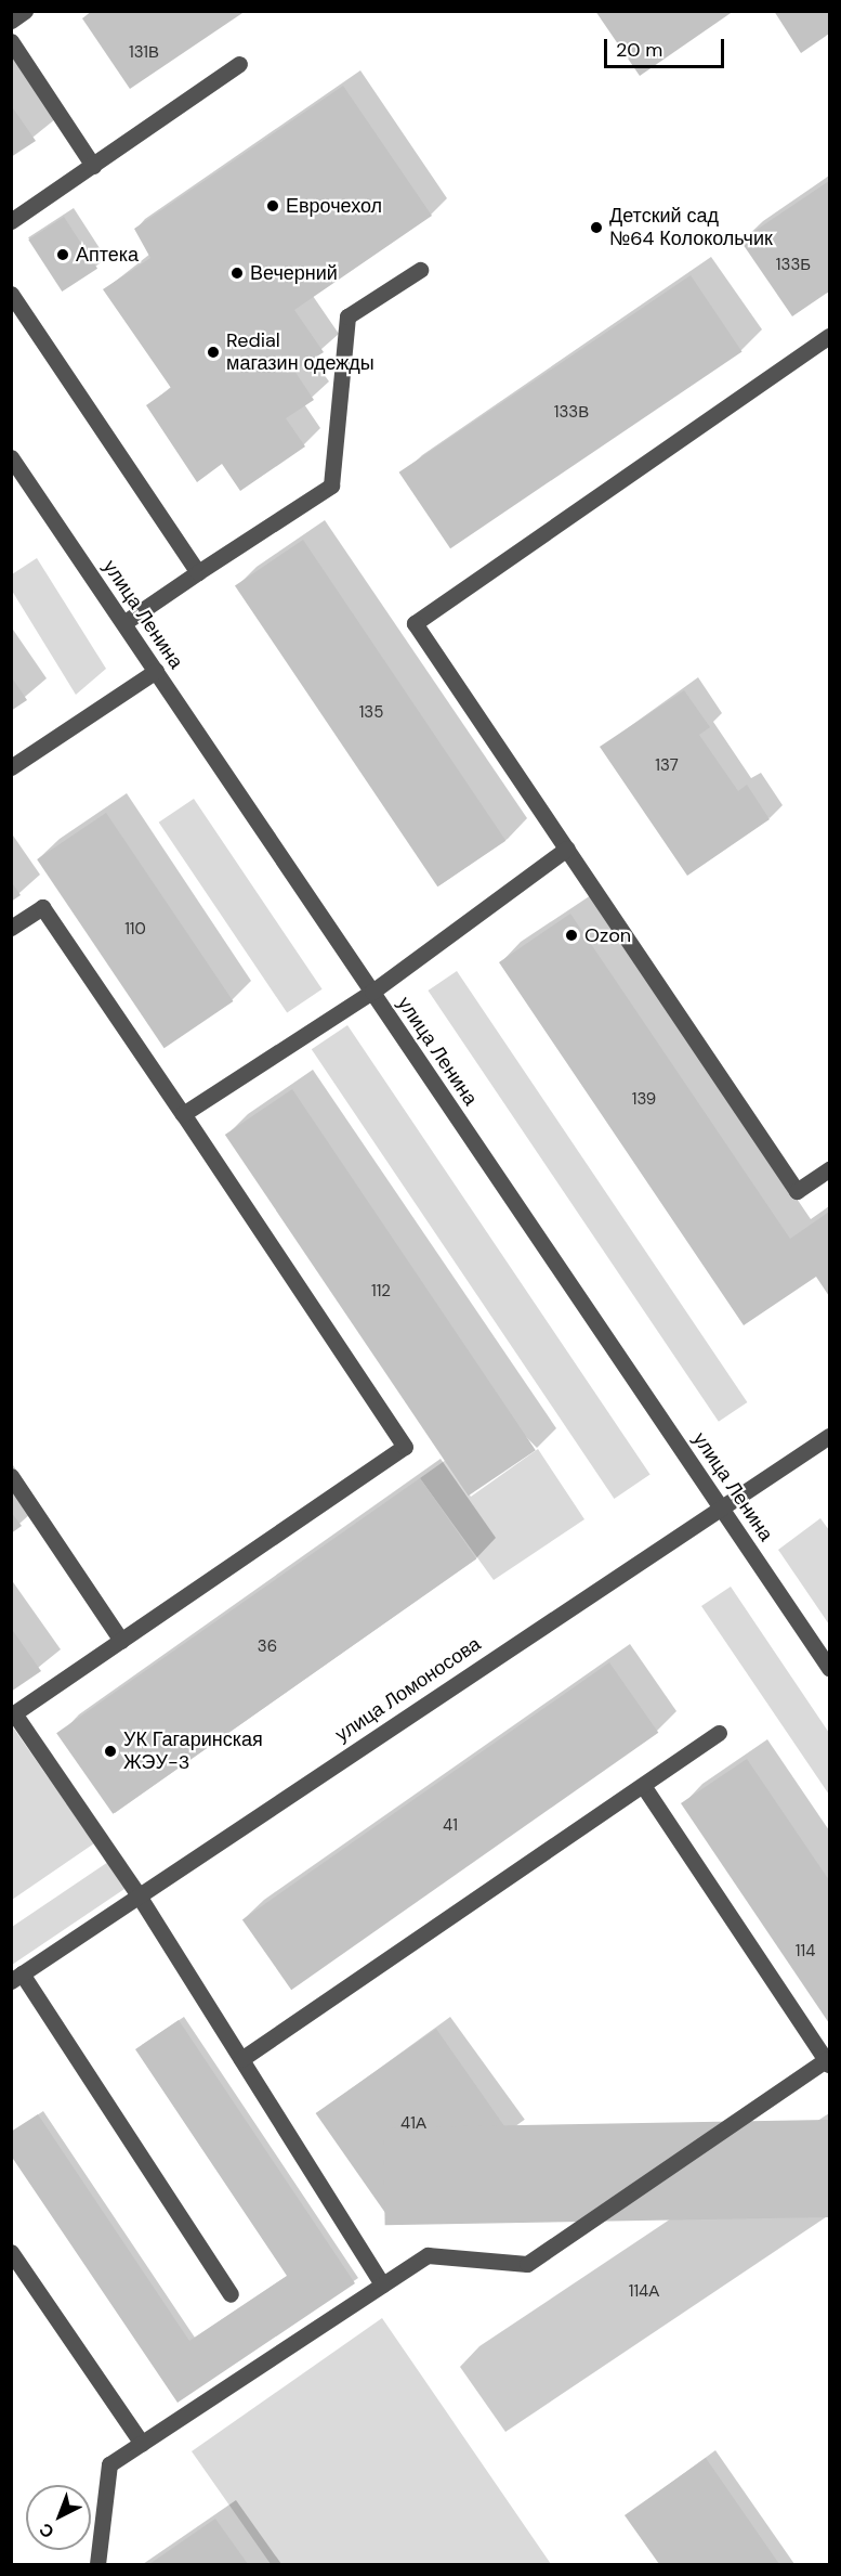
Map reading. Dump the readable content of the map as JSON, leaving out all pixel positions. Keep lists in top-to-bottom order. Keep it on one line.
{"streets":{"street":["улица Ленина","улица Ломоносова"]},"crossings":[["улица Ленина","улица Ломоносова"]],"places":["Еврочехол","Детский сад №64 Колокольчик","Аптека","Вечерний","Redial магазин одежды","Ozon","УК Гагаринская ЖЭУ-3"],"house_numbers":["131В","133Б","133В","135","137","110","139","112","36","41","114","41А","114А"],"scale_bar":"20 m","north":"bottom left"}
